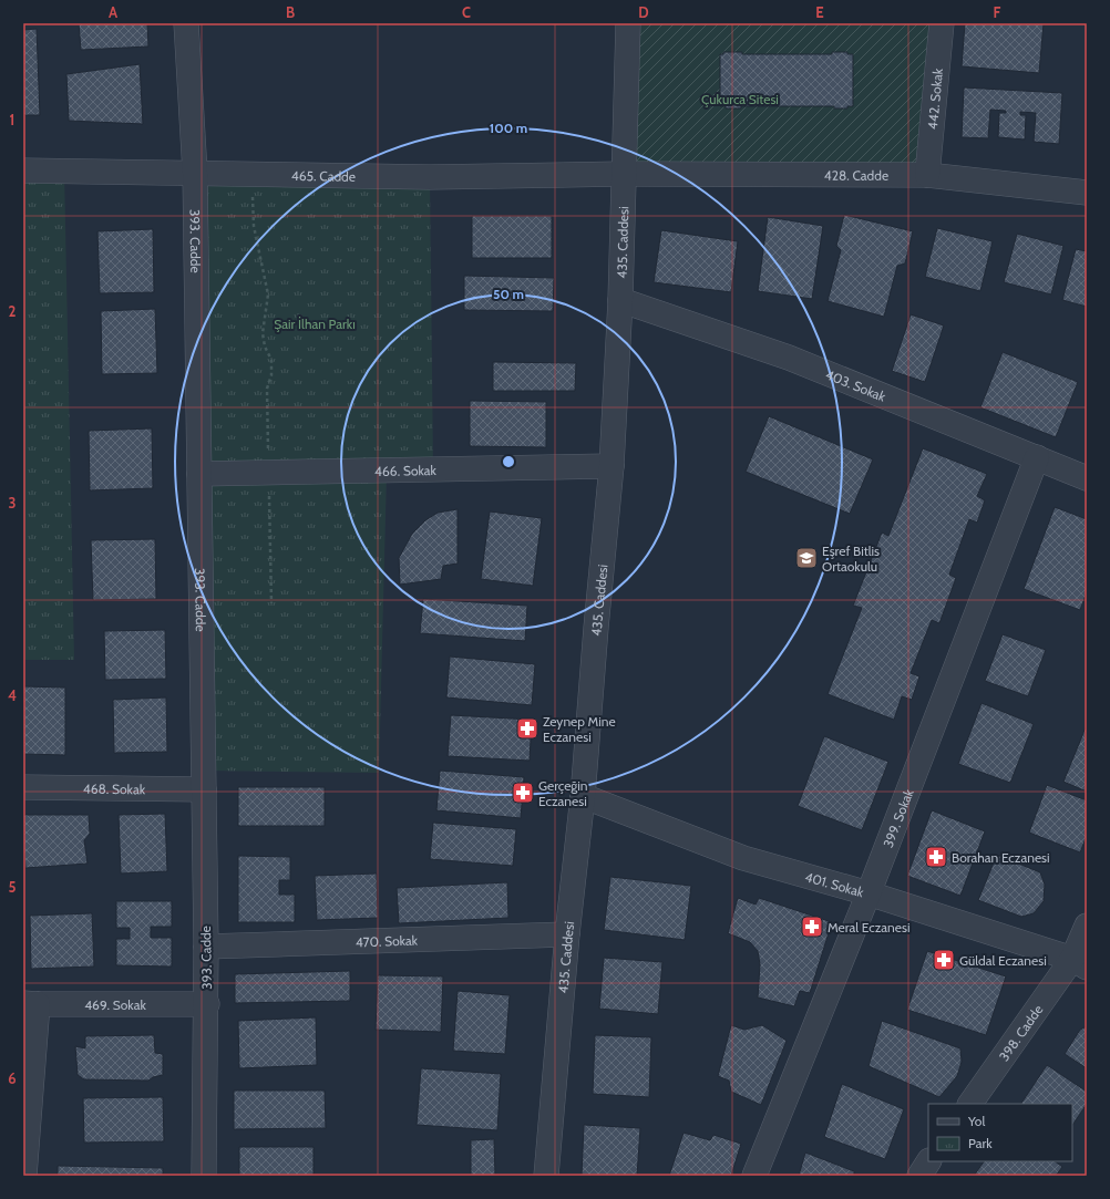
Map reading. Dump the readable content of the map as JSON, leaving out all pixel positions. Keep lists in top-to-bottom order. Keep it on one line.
{"streets":{"street":["442. Sokak","465. Cadde","428. Cadde","393. Cadde","435. Caddesi","403. Sokak","466. Sokak","468. Sokak","399. Sokak","401. Sokak","470. Sokak","469. Sokak","398. Cadde"]},"crossings":[["442. Sokak","428. Cadde"],["465. Cadde","428. Cadde"],["465. Cadde","393. Cadde"],["465. Cadde","435. Caddesi"],["428. Cadde","435. Caddesi"],["393. Cadde","466. Sokak"],["393. Cadde","468. Sokak"],["393. Cadde","470. Sokak"],["393. Cadde","469. Sokak"],["435. Caddesi","403. Sokak"],["435. Caddesi","466. Sokak"],["435. Caddesi","401. Sokak"],["435. Caddesi","470. Sokak"],["403. Sokak","399. Sokak"],["399. Sokak","401. Sokak"],["401. Sokak","398. Cadde"]],"parks":["Çukurca Sitesi","Şair İlhan Parkı"],"places":{"school or university":["Eşref Bitlis Ortaokulu"],"pharmacy":["Zeynep Mine Eczanesi","Gerçeğin Eczanesi","Borahan Eczanesi","Meral Eczanesi","Güldal Eczanesi"]},"legend":["Yol","Park"],"grid":{"columns":["A","B","C","D","E","F"],"rows":["1","2","3","4","5","6"]},"rings":["100 m","50 m"]}
